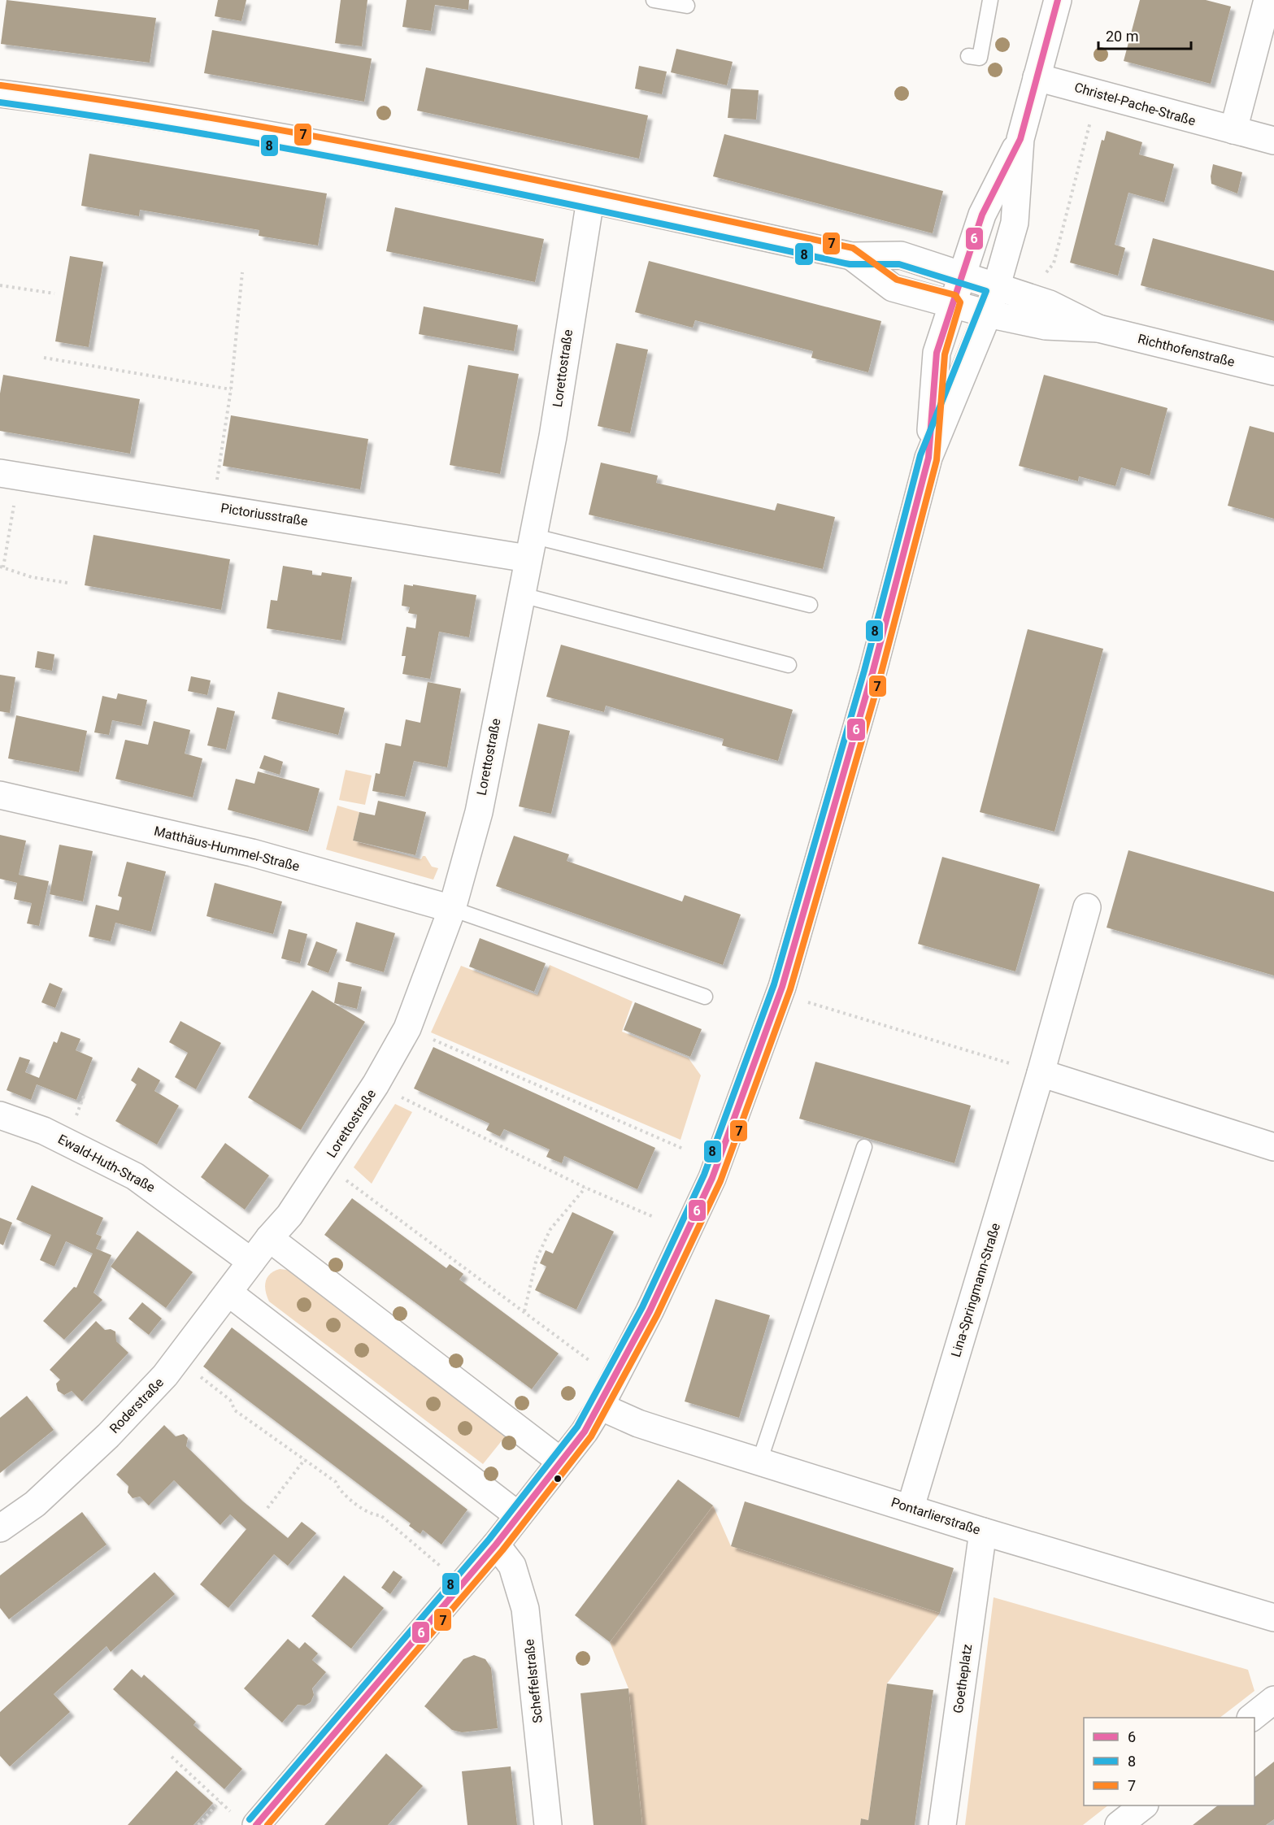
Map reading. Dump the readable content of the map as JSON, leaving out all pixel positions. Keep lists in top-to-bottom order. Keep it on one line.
{"streets":{"street":["Christel-Pache-Straße","Richthofenstraße","Lorettostraße","Pictoriusstraße","Matthäus-Hummel-Straße","Ewald-Huth-Straße","Lina-Springmann-Straße","Roderstraße","Pontarlierstraße","Goetheplatz","Scheffelstraße"]},"crossings":[["Lorettostraße","Pictoriusstraße"],["Lorettostraße","Matthäus-Hummel-Straße"],["Lorettostraße","Ewald-Huth-Straße"],["Lorettostraße","Roderstraße"],["Ewald-Huth-Straße","Roderstraße"],["Lina-Springmann-Straße","Pontarlierstraße"],["Pontarlierstraße","Goetheplatz"]],"lines":["transit line 6","transit line 7","transit line 8"],"legend":["6","8","7"],"scale_bar":"20 m"}
